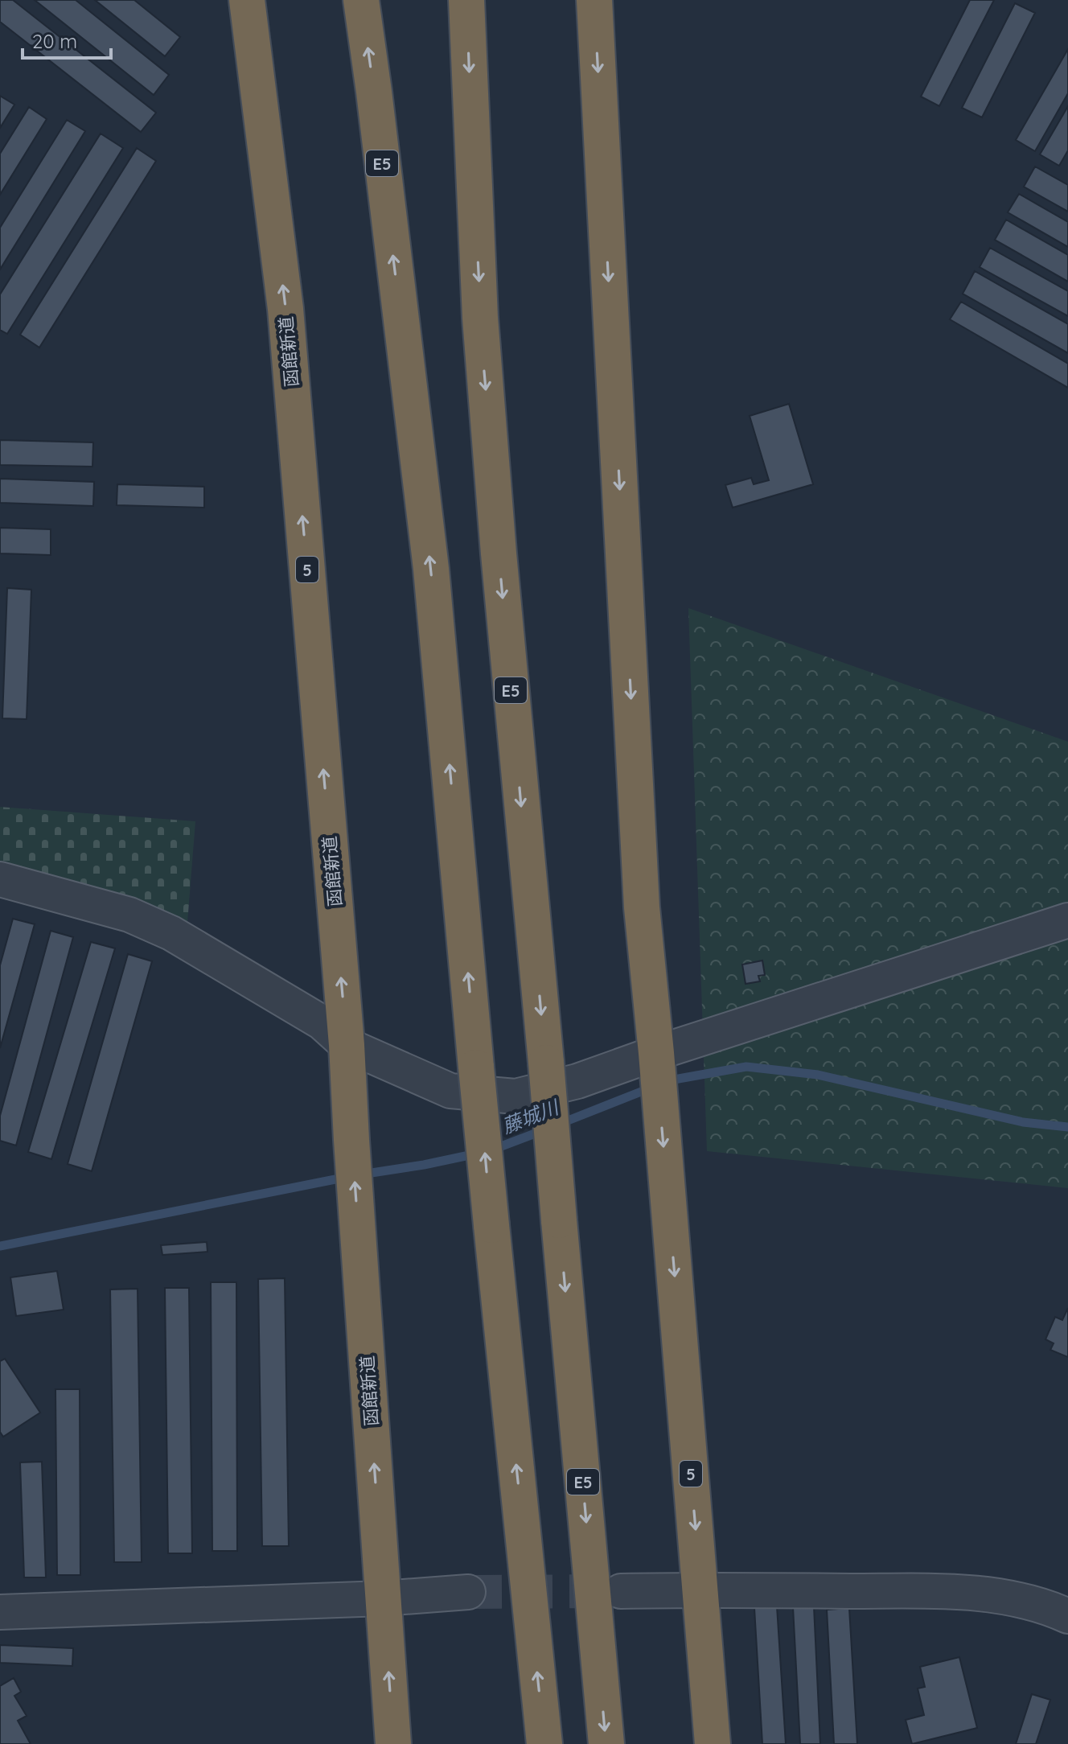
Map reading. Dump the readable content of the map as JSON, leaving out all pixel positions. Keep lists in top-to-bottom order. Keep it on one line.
{"streets":{"highway":["E5","函館新道","5"]},"water":["藤城川"],"scale_bar":"20 m"}
